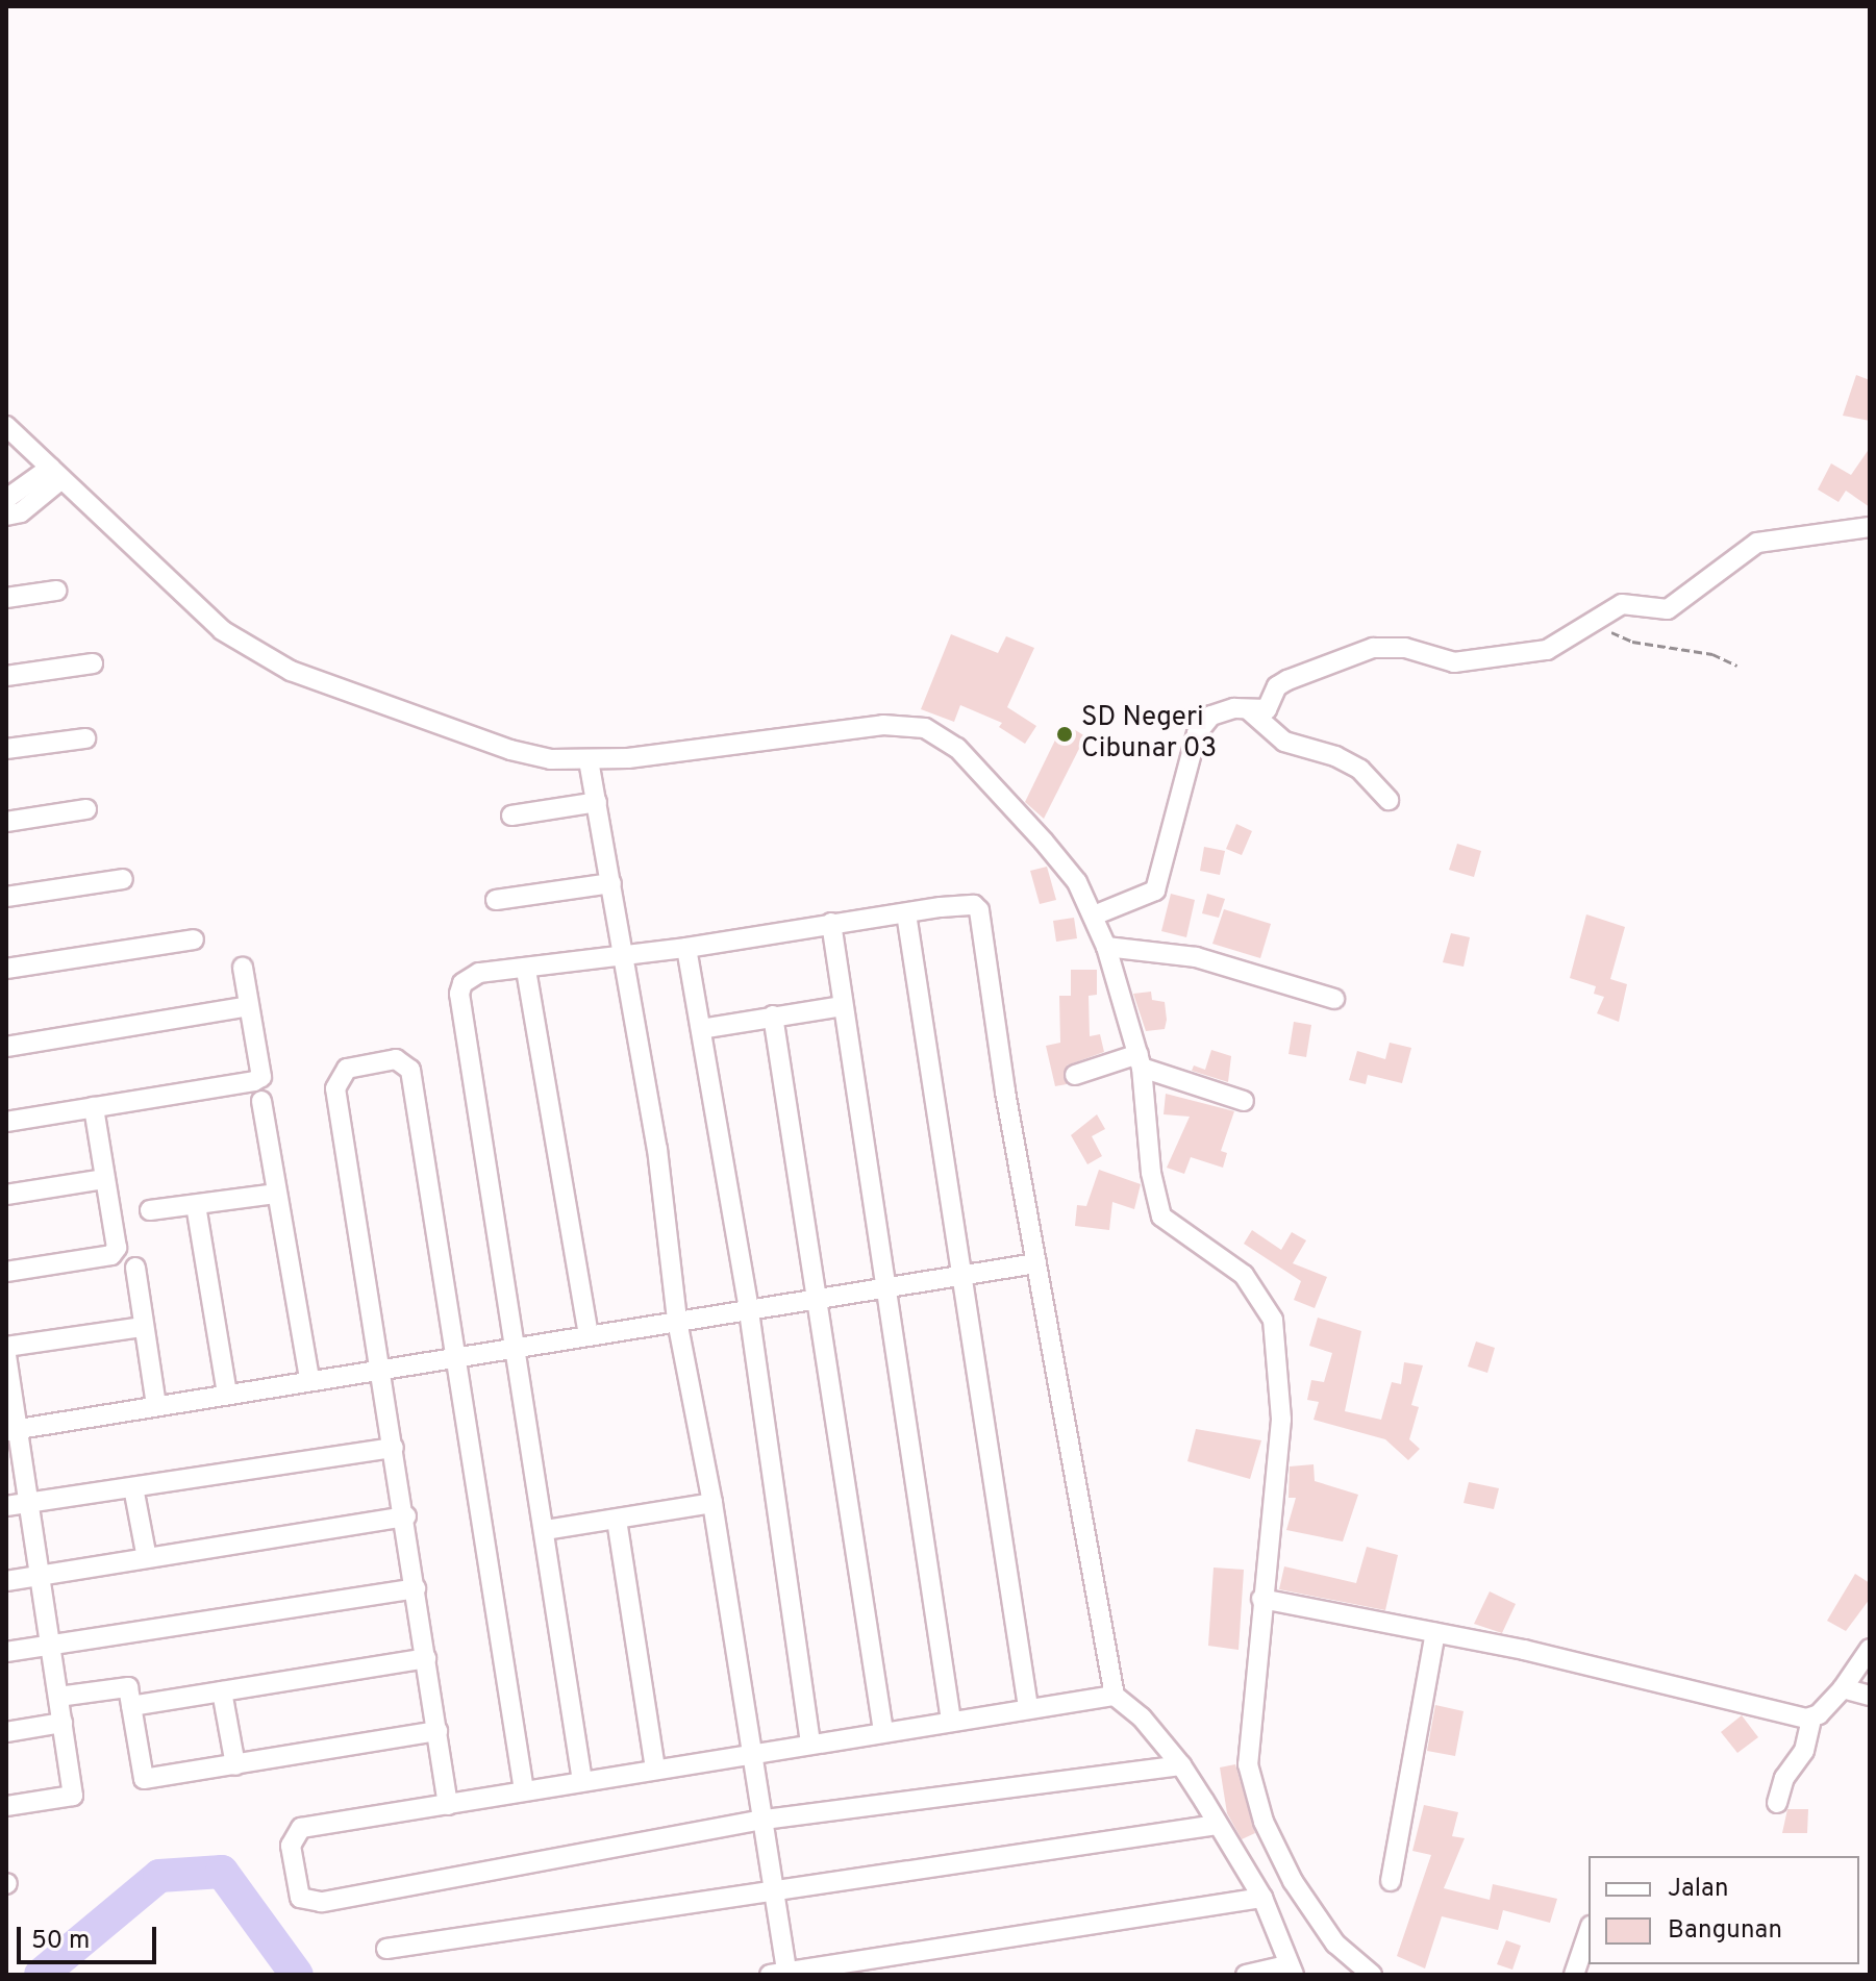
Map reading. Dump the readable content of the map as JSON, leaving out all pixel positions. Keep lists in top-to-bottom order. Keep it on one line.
{"places":["SD Negeri Cibunar 03"],"legend":["Jalan","Bangunan"],"scale_bar":"50 m"}
